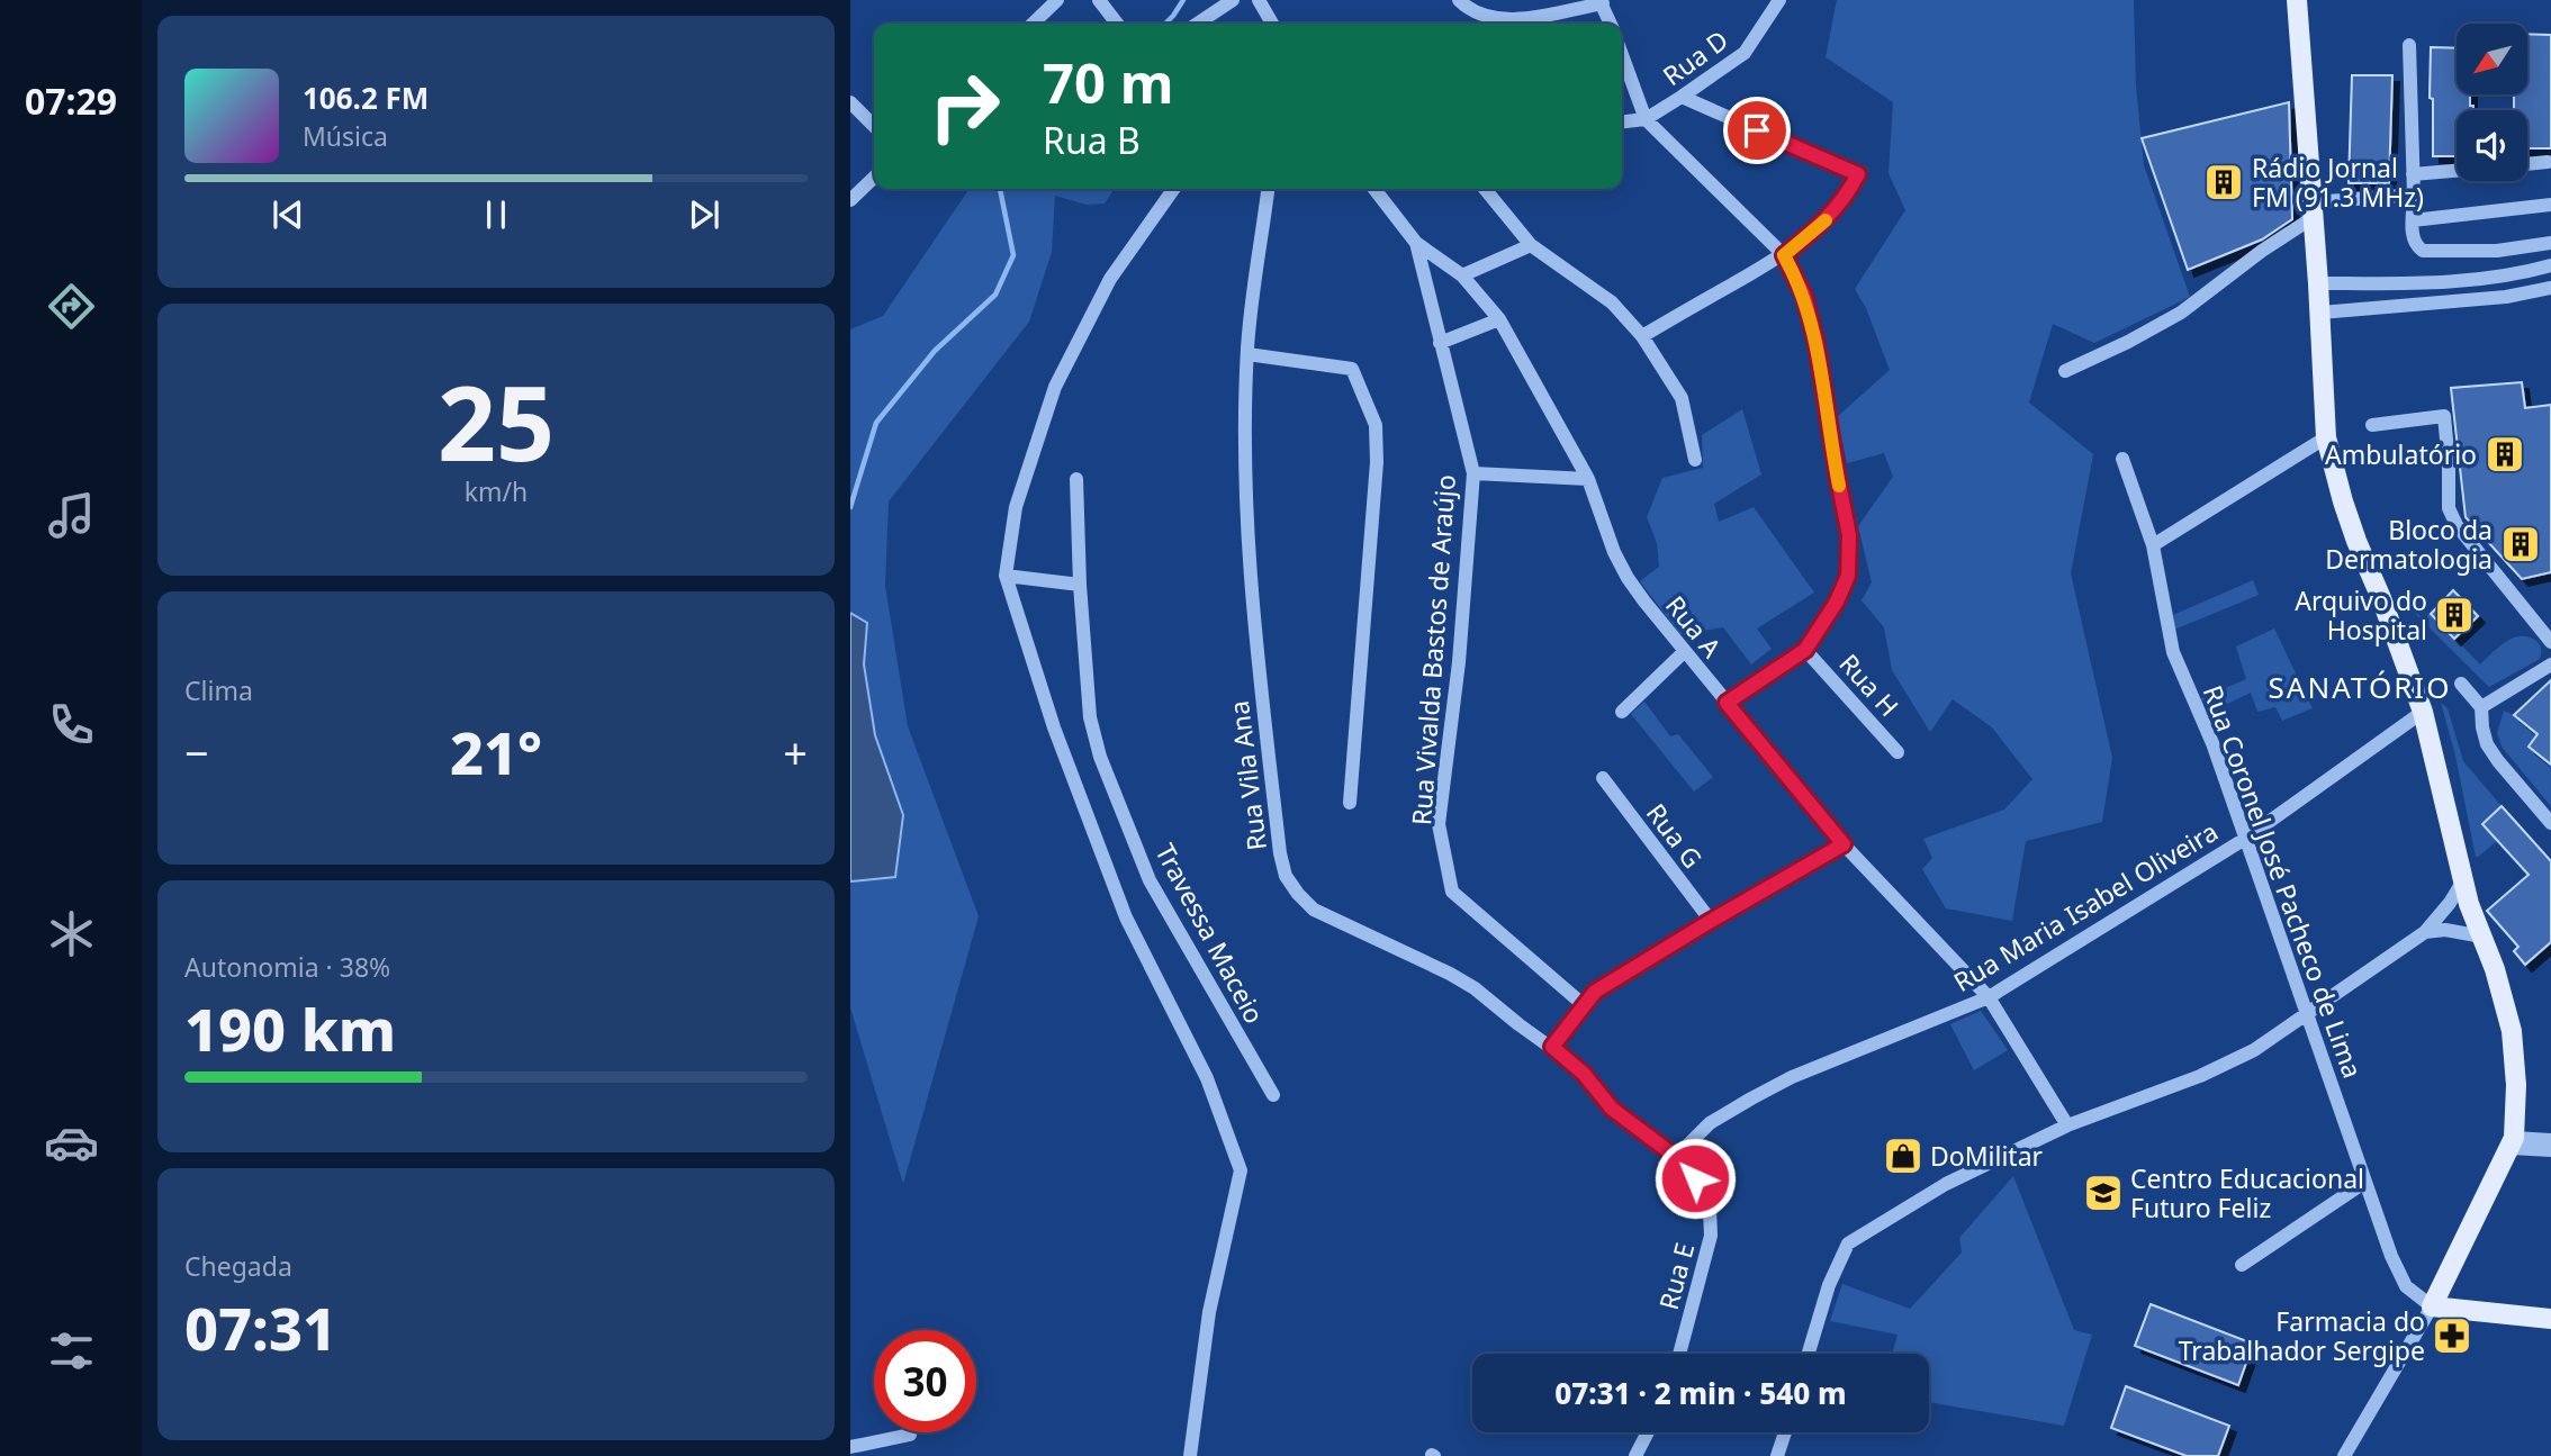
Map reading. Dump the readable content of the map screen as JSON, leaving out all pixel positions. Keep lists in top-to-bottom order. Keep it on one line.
{"streets":{"street":["Rua D","Rua A","Rua Vivalda Bastos de Araújo","Rua H","Rua Vila Ana","Rua G","Rua Coronel José Pacheco de Lima","Rua Maria Isabel Oliveira","Travessa Maceio","Rua E"]},"crossings":[["Rua A","Rua Vivalda Bastos de Araújo"],["Rua A","Rua Maria Isabel Oliveira"],["Rua Vila Ana","Rua Maria Isabel Oliveira"],["Rua Vila Ana","Rua E"],["Rua Coronel José Pacheco de Lima","Rua Maria Isabel Oliveira"],["Rua Maria Isabel Oliveira","Rua E"]],"districts":["SANATÓRIO"],"places":{"building":["Rádio Jornal FM (91.3 MHz)","Ambulatório","Bloco da Dermatologia","Arquivo do Hospital"],"shop":["DoMilitar"],"school or university":["Centro Educacional Futuro Feliz"],"pharmacy":["Farmacia do Trabalhador Sergipe"]},"north":"bottom left","page":{"tabs":"07:29","turn":["70 m","Rua B"],"song":["106.2 FM","Música"],"tile":[["25","km/h"],"Clima",["Autonomia · 38%","190 km"],["Chegada","07:31"]],"heat":["−","21°","+"],"limit":"30","trip":"07:31 · 2 min · 540 m"}}
